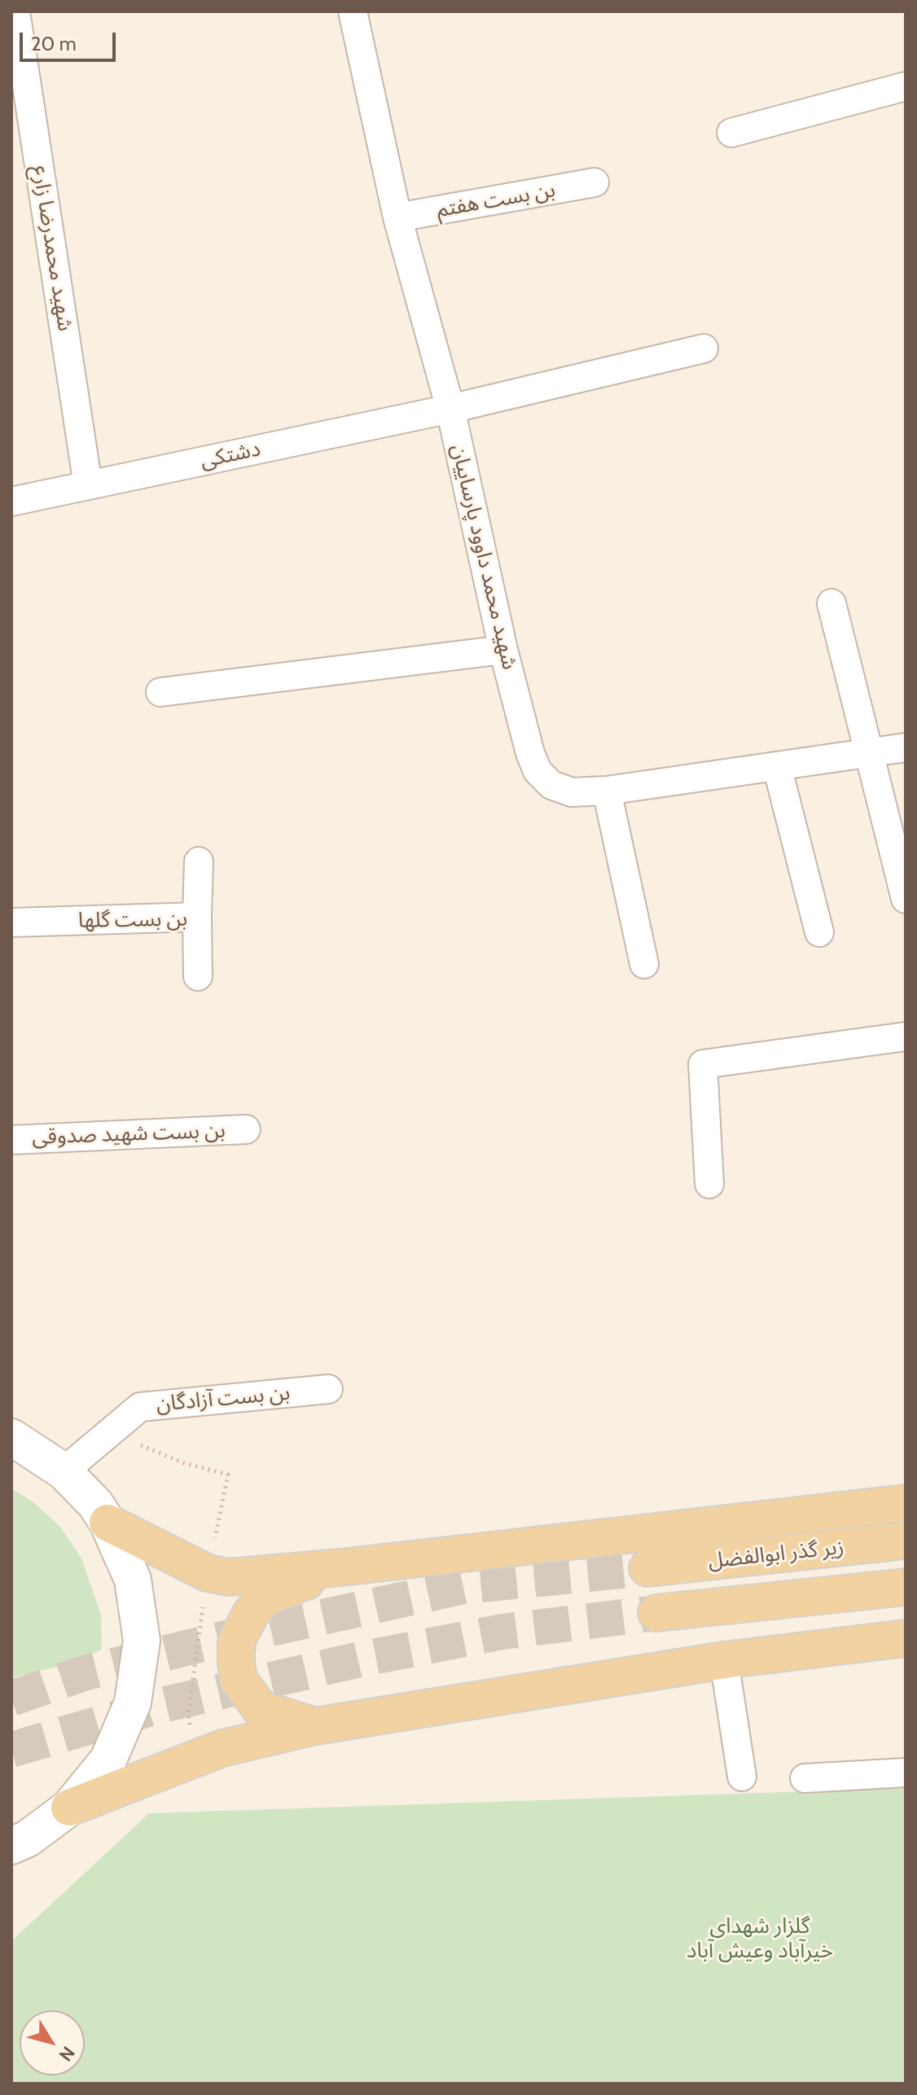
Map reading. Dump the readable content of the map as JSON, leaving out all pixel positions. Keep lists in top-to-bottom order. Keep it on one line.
{"streets":{"main road":["زیر گذر ابوالفضل"],"street":["بن بست هفتم","شهید محمدرضا زارع","دشتکی","شهید محمد داوود پارساییان","بن بست گلها","بن بست شهید صدوقی","بن بست آزادگان"]},"crossings":[["بن بست هفتم","شهید محمد داوود پارساییان"],["شهید محمدرضا زارع","دشتکی"],["دشتکی","شهید محمد داوود پارساییان"]],"parks":["گلزار شهدای خیرآباد وعیش آباد"],"scale_bar":"20 m","north":"bottom right"}
